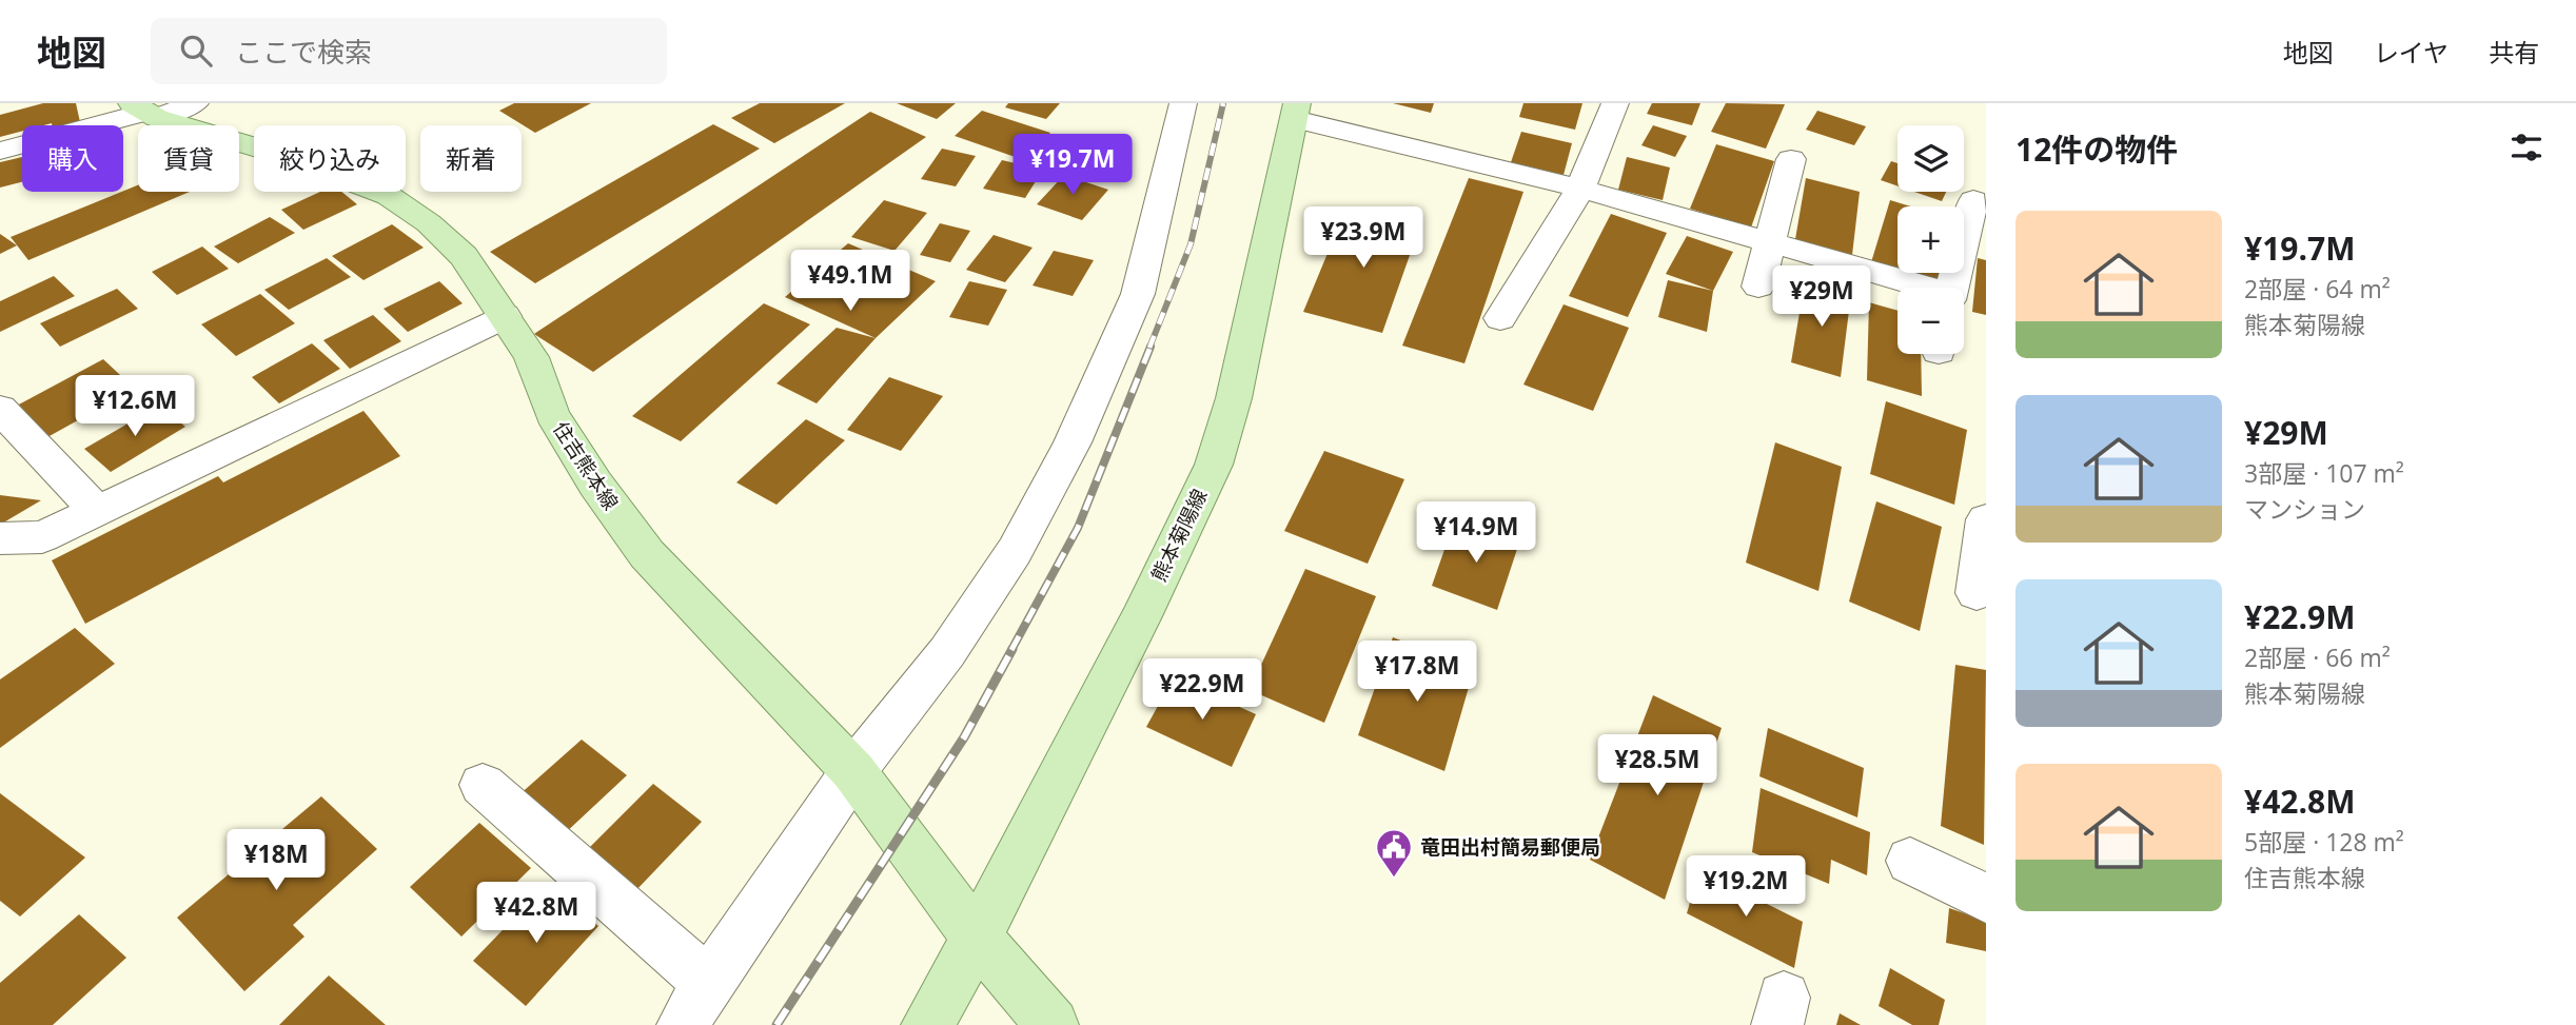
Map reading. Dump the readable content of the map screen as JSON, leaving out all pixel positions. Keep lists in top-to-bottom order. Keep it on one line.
{"streets":{"main road":["住吉熊本線","熊本菊陽線"]},"crossings":[["住吉熊本線","熊本菊陽線"]],"places":{"public building":["竜田出村簡易郵便局"]},"page":{"header":"地図","search":"ここで検索","nav":["地図","レイヤ","共有"],"heading":"12件の物件","map_buttons":["+","−"],"chip":["購入","賃貸","絞り込み","新着"],"price":["¥19.7M","¥23.9M","¥49.1M","¥29M","¥12.6M","¥14.9M","¥17.8M","¥22.9M","¥28.5M","¥18M","¥19.2M","¥42.8M"],"list":[{"name":"¥19.7M","note":"2部屋 · 64 m² · 熊本菊陽線"},{"name":"¥29M","note":"3部屋 · 107 m² · マンション"},{"name":"¥22.9M","note":"2部屋 · 66 m² · 熊本菊陽線"},{"name":"¥42.8M","note":"5部屋 · 128 m² · 住吉熊本線"}]}}
